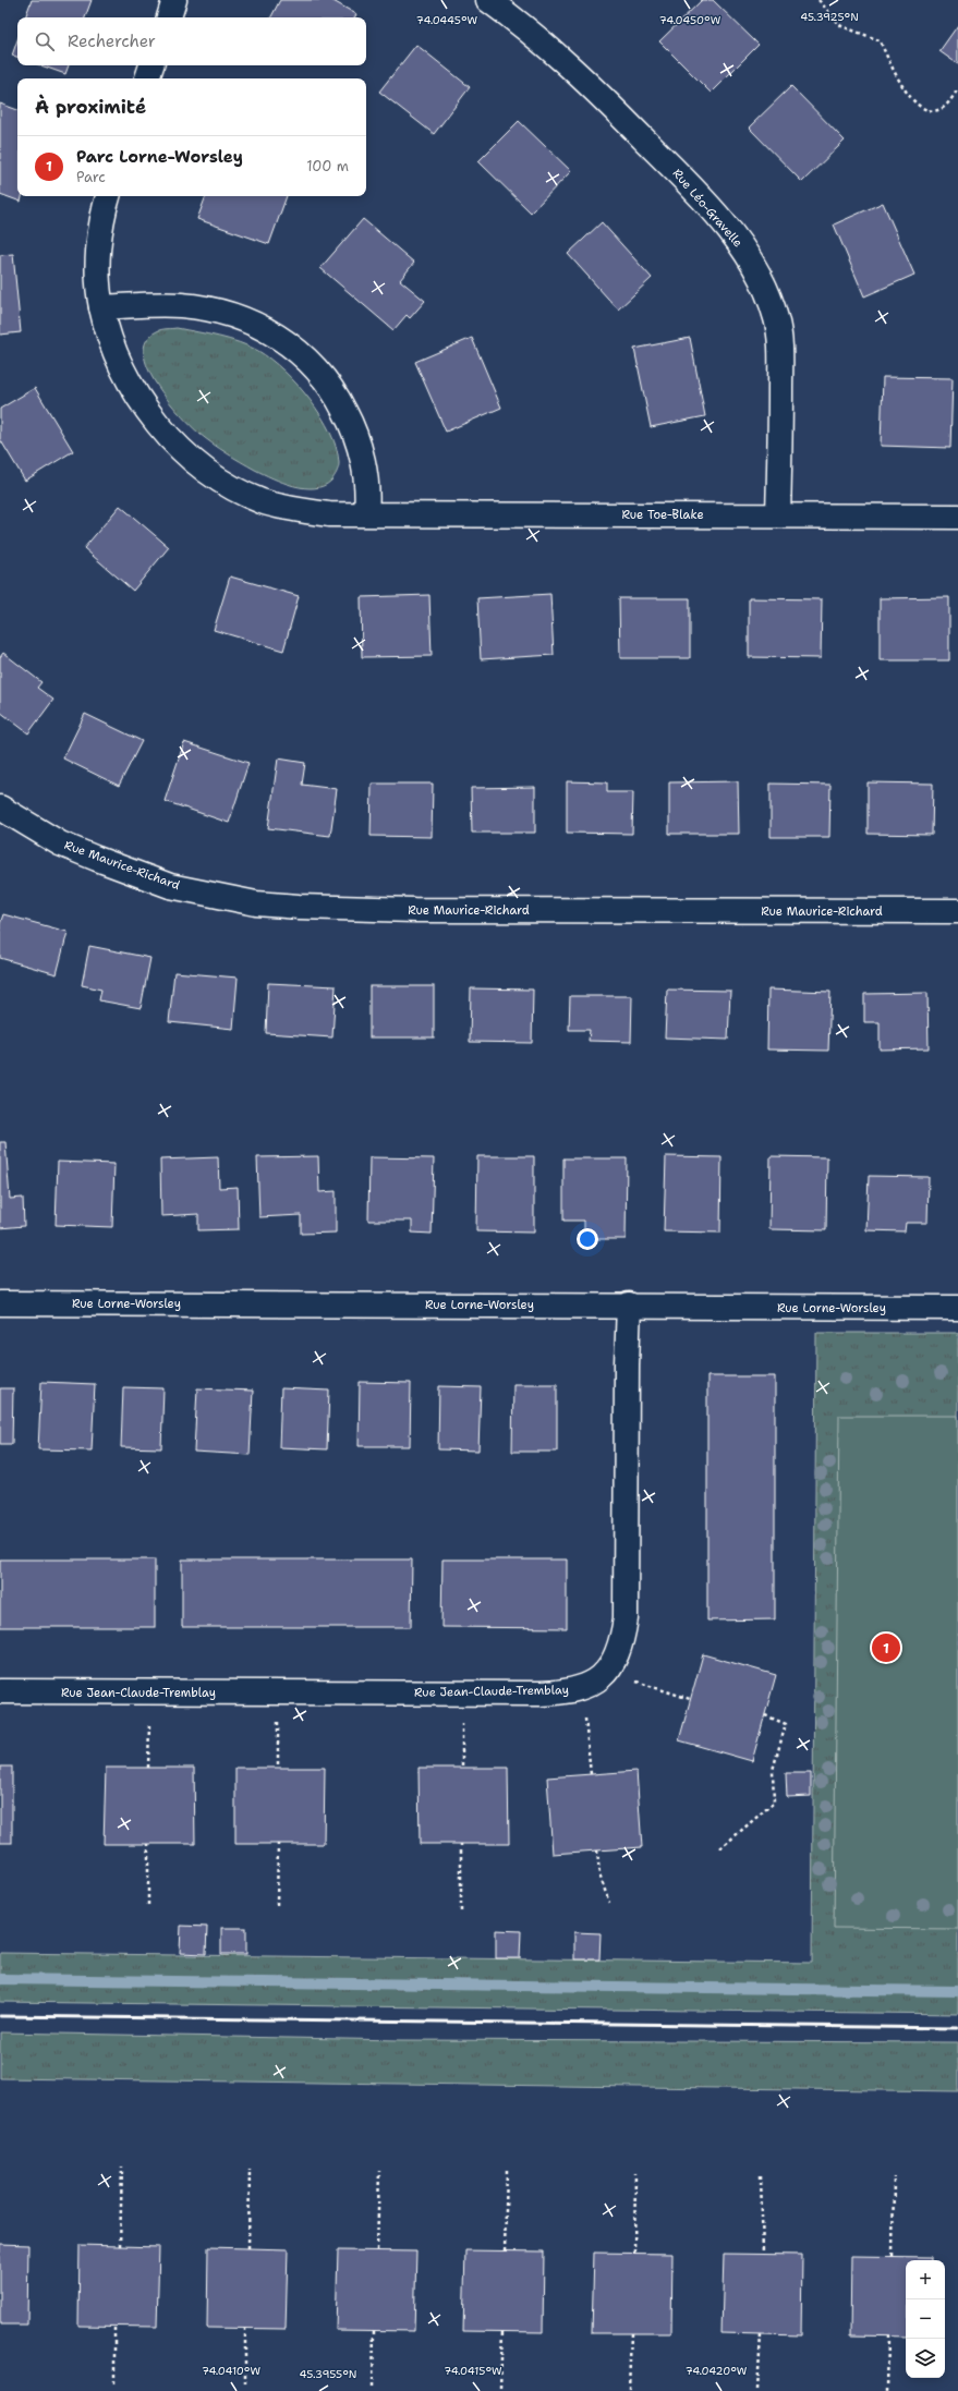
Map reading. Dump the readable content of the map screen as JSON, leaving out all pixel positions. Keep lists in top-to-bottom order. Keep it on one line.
{"streets":{"street":["Rue Léo-Gravelle","Rue Toe-Blake","Rue Maurice-Richard","Rue Lorne-Worsley","Rue Jean-Claude-Tremblay"]},"crossings":[["Rue Léo-Gravelle","Rue Toe-Blake"],["Rue Lorne-Worsley","Rue Jean-Claude-Tremblay"]],"page":{"search":"Rechercher","heading":"À proximité","list":[{"mark":"1","name":"Parc Lorne-Worsley","note":"Parc","value":"100 m"}],"pins":"1","map_buttons":["+","−"]},"coordinates":["45.3925°N","74.0445°W","74.0450°W","74.0410°W","74.0415°W","74.0420°W","45.3955°N"]}
